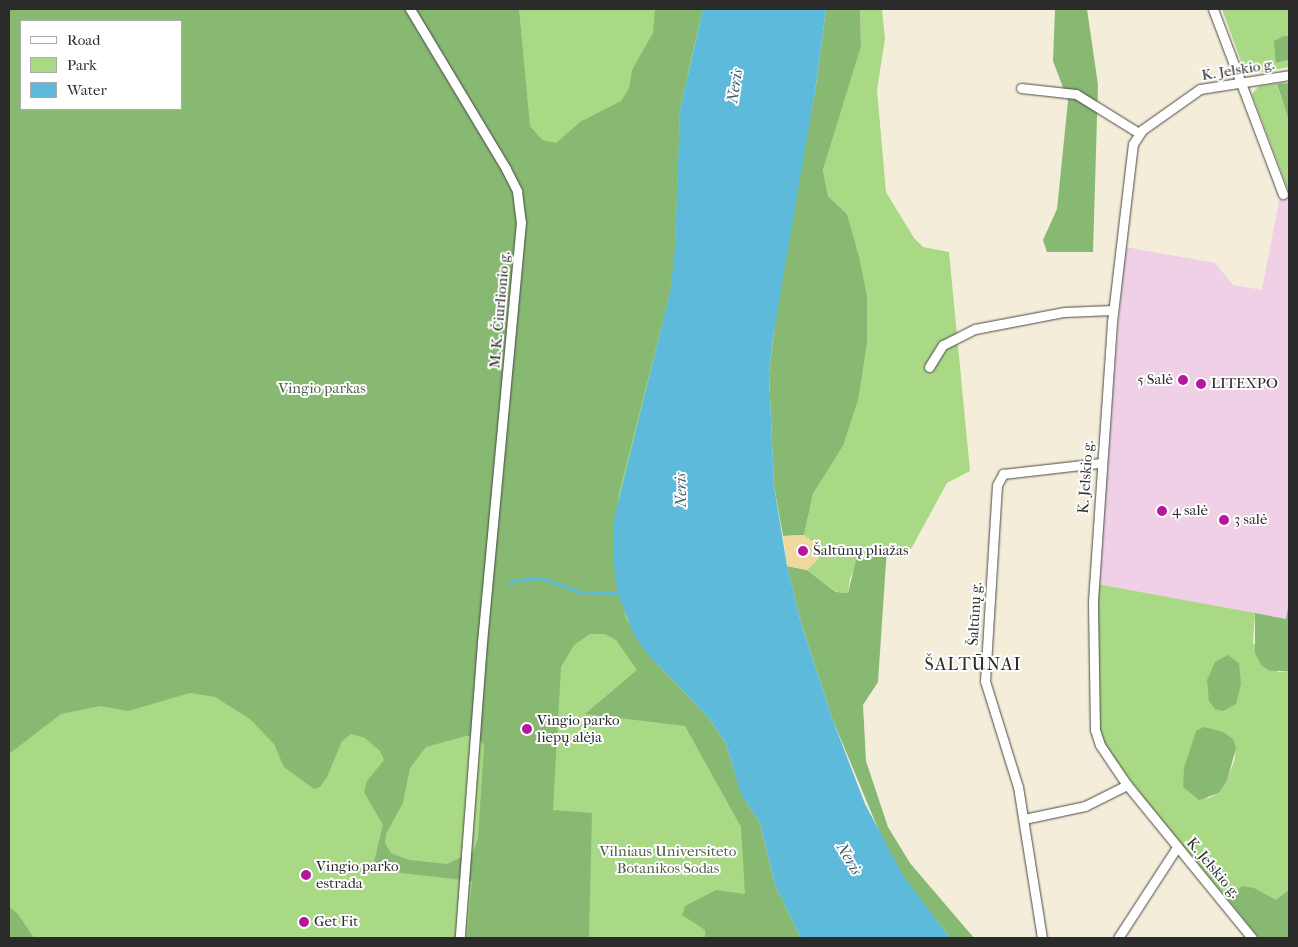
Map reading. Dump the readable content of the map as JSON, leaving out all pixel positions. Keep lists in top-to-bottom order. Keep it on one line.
{"streets":{"street":["K. Jelskio g.","M. K. Čiurlionio g.","Šaltūnų g."]},"crossings":[["K. Jelskio g.","Šaltūnų g."]],"districts":["ŠALTŪNAI"],"water":["Neris"],"parks":["Vingio parkas","Vilniaus Universiteto Botanikos Sodas"],"places":["5 Salė","LITEXPO","4 salė","3 salė","Šaltūnų pliažas","Vingio parko liepų alėja","Vingio parko estrada","Get Fit"],"legend":["Road","Park","Water"]}
